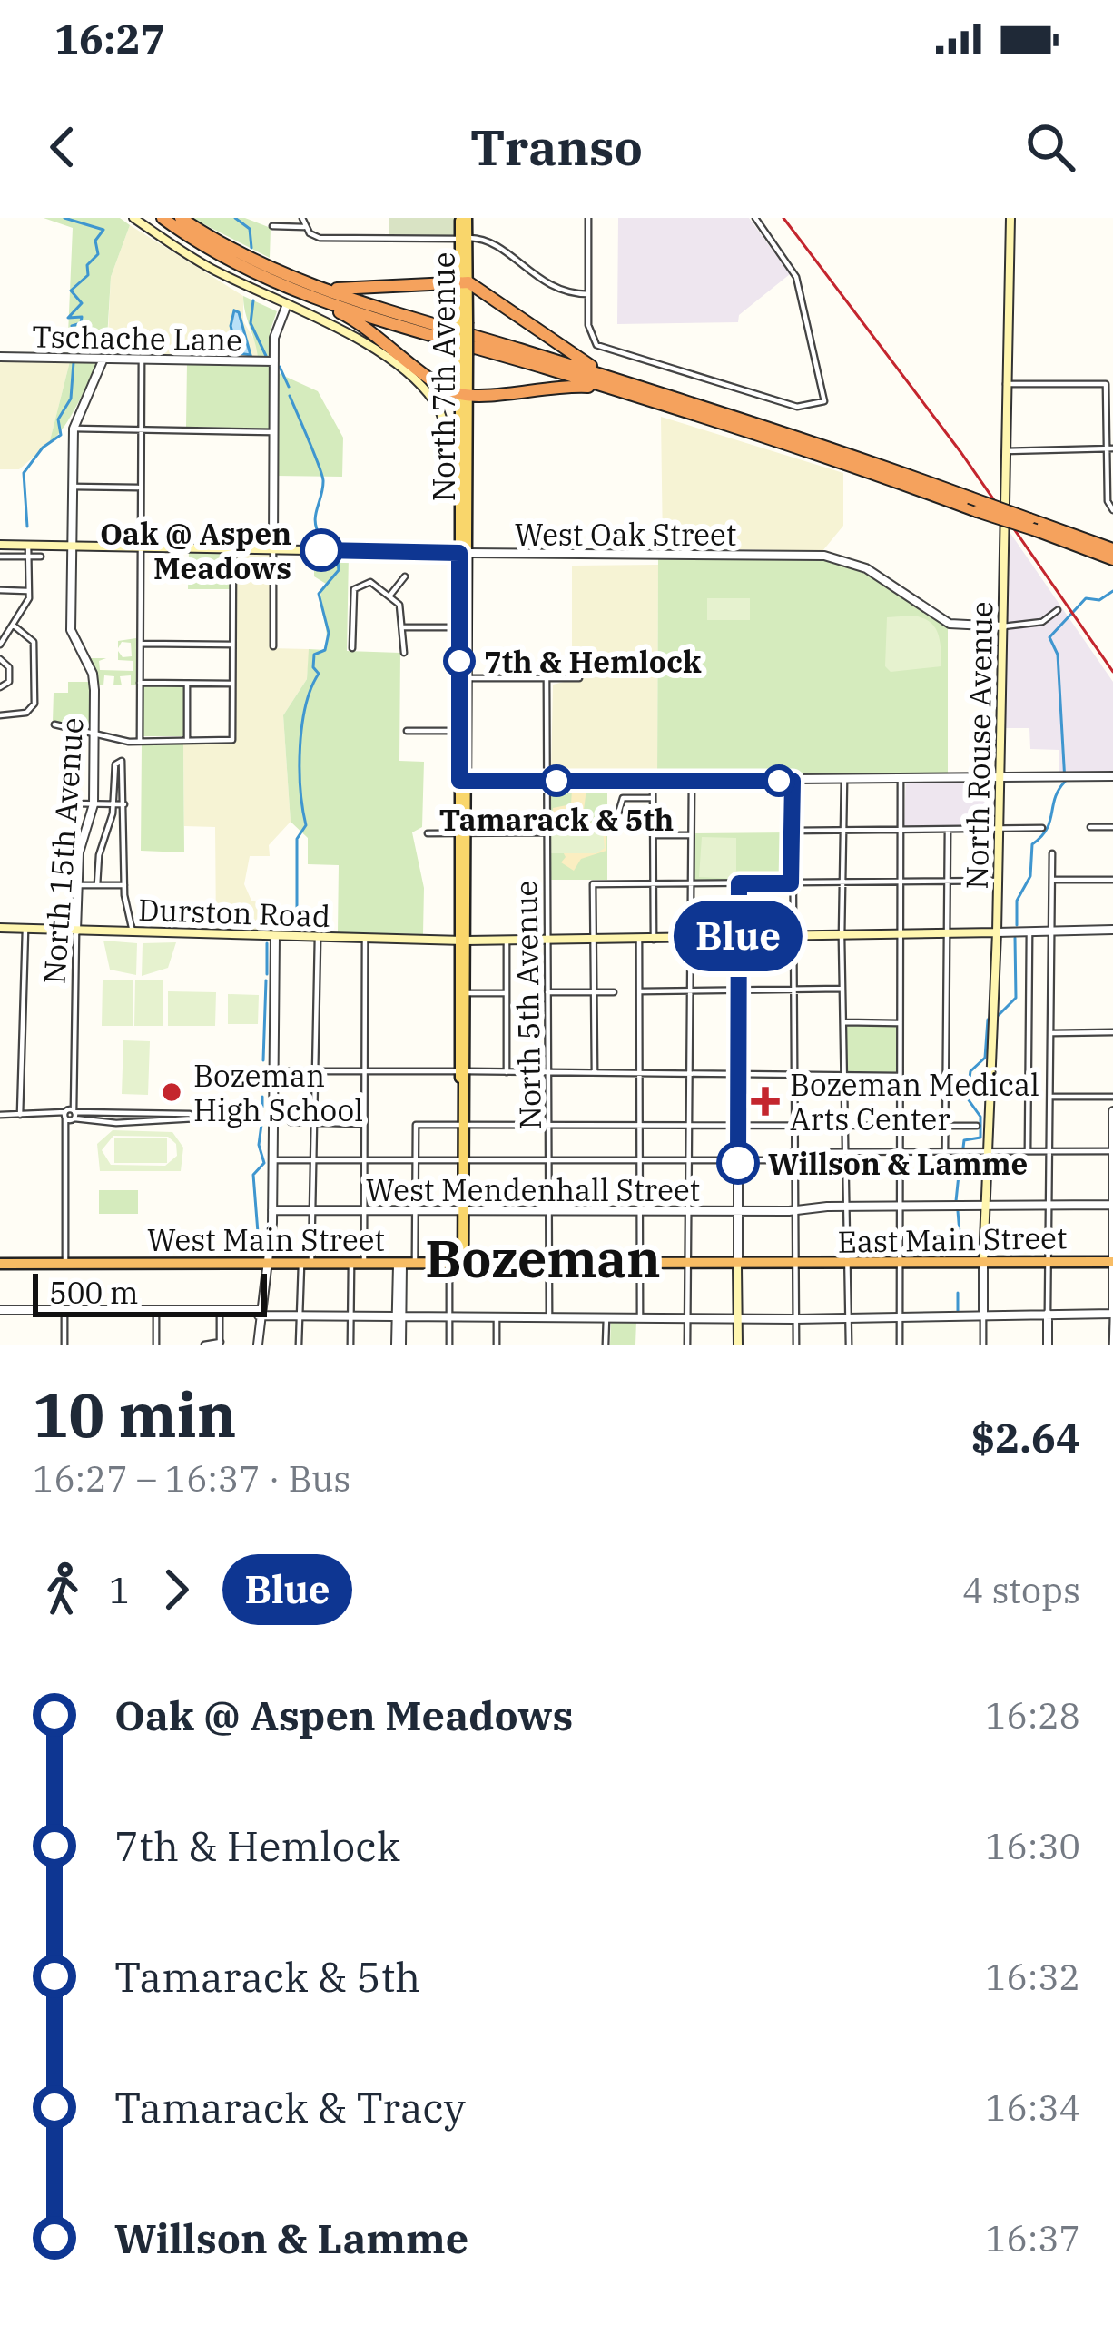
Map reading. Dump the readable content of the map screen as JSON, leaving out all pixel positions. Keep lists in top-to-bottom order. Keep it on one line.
{"streets":{"highway":["West Main Street","East Main Street"],"main road":["North 7th Avenue","West Oak Street","North Rouse Avenue","Durston Road"],"street":["Tschache Lane","North 15th Avenue","North 5th Avenue","West Mendenhall Street"]},"crossings":[["Tschache Lane","North 15th Avenue"],["North 7th Avenue","West Oak Street"],["North 7th Avenue","Durston Road"],["North 7th Avenue","West Mendenhall Street"],["North 7th Avenue","West Main Street"],["West Oak Street","North Rouse Avenue"],["West Oak Street","North 15th Avenue"],["North Rouse Avenue","Durston Road"],["North Rouse Avenue","West Mendenhall Street"],["North Rouse Avenue","East Main Street"],["North 15th Avenue","Durston Road"],["North 15th Avenue","West Main Street"],["Durston Road","North 5th Avenue"],["North 5th Avenue","West Mendenhall Street"],["North 5th Avenue","West Main Street"],["West Main Street","East Main Street"]],"districts":["Bozeman"],"places":{"other":["Oak @ Aspen Meadows","7th & Hemlock","Tamarack & 5th","Bozeman High School","Willson & Lamme"],"health":["Bozeman Medical Arts Center"]},"lines":["bus line Blue"],"scale_bar":"500 m","page":{"status":"16:27","header":"Transo","on_map":"Blue","scale":"500 m","heading":["10 min","16:27 – 16:37 · Bus","$2.64"],"legs":["1","Blue","4 stops"],"list":[{"name":"Oak @ Aspen Meadows","value":"16:28"},{"name":"7th & Hemlock","value":"16:30"},{"name":"Tamarack & 5th","value":"16:32"},{"name":"Tamarack & Tracy","value":"16:34"},{"name":"Willson & Lamme","value":"16:37"}]}}
